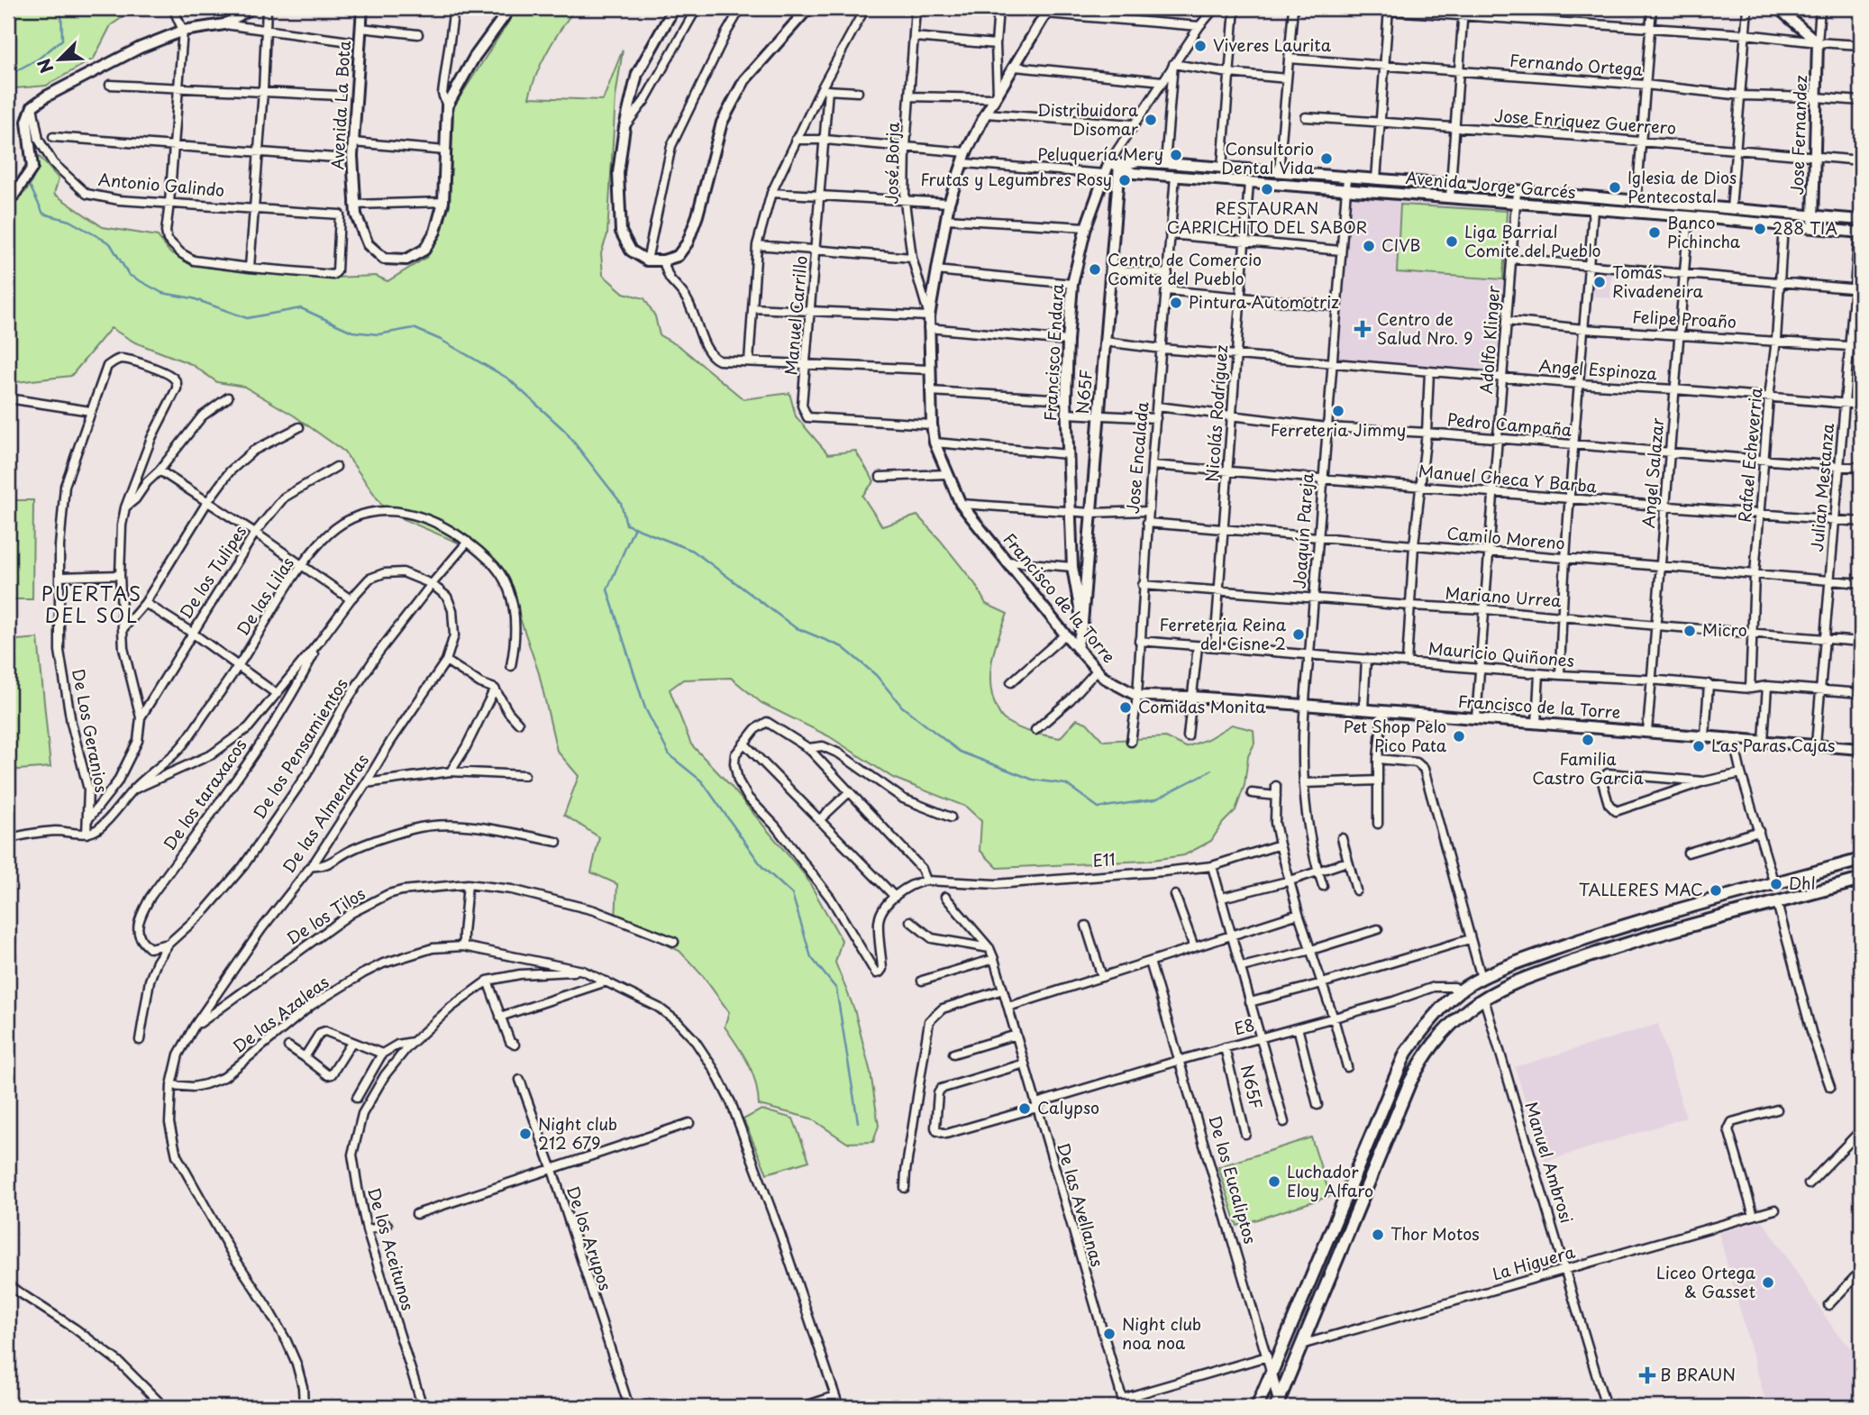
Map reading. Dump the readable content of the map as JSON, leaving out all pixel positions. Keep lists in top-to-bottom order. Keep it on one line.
{"streets":{"street":["Fernando Ortega","Avenida La Bota","Jose Enriquez Guerrero","Jose Fernandez","José Borja","Antonio Galindo","Avenida Jorge Garcés","Manuel Carrillo","Felipe Proaño","Adolfo Klinger","Francisco Endara","Angel Espinoza","N65F","Nicolás Rodríguez","Pedro Campaña","Rafael Echeverria","Jose Encalada","Angel Salazar","Manuel Checa Y Barba","Julian Mestanza","Joaquín Pareja","Camilo Moreno","De los Tulipes","De las Lilas","Mariano Urrea","Francisco de la Torre","Mauricio Quiñones","De Los Geranios","De los Pensamientos","De los taraxacos","De las Almendras","E11","De los Tilos","De las Azaleas","E8","Manuel Ambrosi","De los Eucaliptos","De las Avellanas","De los Arupos","De los Aceitunos","La Higuera"]},"crossings":[["Fernando Ortega","Jose Fernandez"],["Jose Enriquez Guerrero","Jose Fernandez"],["Jose Fernandez","Avenida Jorge Garcés"],["José Borja","Francisco de la Torre"],["Avenida Jorge Garcés","Adolfo Klinger"],["Avenida Jorge Garcés","Francisco Endara"],["Avenida Jorge Garcés","N65F"],["Avenida Jorge Garcés","Nicolás Rodríguez"],["Avenida Jorge Garcés","Rafael Echeverria"],["Avenida Jorge Garcés","Jose Encalada"],["Avenida Jorge Garcés","Angel Salazar"],["Avenida Jorge Garcés","Julian Mestanza"],["Avenida Jorge Garcés","Joaquín Pareja"],["Manuel Carrillo","Francisco de la Torre"],["Felipe Proaño","Adolfo Klinger"],["Felipe Proaño","Rafael Echeverria"],["Felipe Proaño","Angel Salazar"],["Felipe Proaño","Julian Mestanza"],["Adolfo Klinger","Angel Espinoza"],["Adolfo Klinger","Pedro Campaña"],["Adolfo Klinger","Manuel Checa Y Barba"],["Adolfo Klinger","Camilo Moreno"],["Adolfo Klinger","Mariano Urrea"],["Adolfo Klinger","Francisco de la Torre"],["Adolfo Klinger","Mauricio Quiñones"],["Francisco Endara","N65F"],["Angel Espinoza","Nicolás Rodríguez"],["Angel Espinoza","Rafael Echeverria"],["Angel Espinoza","Jose Encalada"],["Angel Espinoza","Angel Salazar"],["Angel Espinoza","Julian Mestanza"],["Angel Espinoza","Joaquín Pareja"],["N65F","E8"],["Nicolás Rodríguez","Pedro Campaña"],["Nicolás Rodríguez","Manuel Checa Y Barba"],["Nicolás Rodríguez","Camilo Moreno"],["Nicolás Rodríguez","Mariano Urrea"],["Nicolás Rodríguez","Mauricio Quiñones"],["Pedro Campaña","Rafael Echeverria"],["Pedro Campaña","Jose Encalada"],["Pedro Campaña","Angel Salazar"],["Pedro Campaña","Julian Mestanza"],["Pedro Campaña","Joaquín Pareja"],["Rafael Echeverria","Manuel Checa Y Barba"],["Rafael Echeverria","Camilo Moreno"],["Rafael Echeverria","Mariano Urrea"],["Rafael Echeverria","Mauricio Quiñones"],["Jose Encalada","Manuel Checa Y Barba"],["Jose Encalada","Camilo Moreno"],["Jose Encalada","Mariano Urrea"],["Jose Encalada","Francisco de la Torre"],["Jose Encalada","Mauricio Quiñones"],["Angel Salazar","Manuel Checa Y Barba"],["Angel Salazar","Camilo Moreno"],["Angel Salazar","Mariano Urrea"],["Angel Salazar","Francisco de la Torre"],["Angel Salazar","Mauricio Quiñones"],["Manuel Checa Y Barba","Julian Mestanza"],["Manuel Checa Y Barba","Joaquín Pareja"],["Julian Mestanza","Camilo Moreno"],["Julian Mestanza","Mariano Urrea"],["Julian Mestanza","Francisco de la Torre"],["Julian Mestanza","Mauricio Quiñones"],["Joaquín Pareja","Camilo Moreno"],["Joaquín Pareja","Mariano Urrea"],["Joaquín Pareja","Francisco de la Torre"],["Joaquín Pareja","Mauricio Quiñones"],["De las Lilas","De Los Geranios"],["De las Lilas","De los Pensamientos"],["De las Lilas","De las Almendras"],["De los Pensamientos","De los taraxacos"],["De los Pensamientos","De las Almendras"],["De los taraxacos","De las Almendras"],["De las Almendras","De los Tilos"],["De las Almendras","De las Azaleas"],["De las Azaleas","De los Aceitunos"],["E8","De los Eucaliptos"],["E8","De las Avellanas"],["Manuel Ambrosi","La Higuera"]],"districts":["PUERTAS DEL SOL"],"places":{"other":["Viveres Laurita","Distribuidora Disomar","Peluquería Mery","Consultorio Dental Vida","Frutas y Legumbres Rosy","Iglesia de Dios Pentecostal","RESTAURAN CAPRICHITO DEL SABOR","288 TIA","Banco Pichincha","Liga Barrial Comite del Pueblo","CIVB","Centro de Comercio Comite del Pueblo","Tomás Rivadeneira","Pintura Automotriz","Ferreteria Jimmy","Micro","Ferreteria Reina del Cisne 2","Comidas Monita","Pet Shop Pelo Pico Pata","Familia Castro Garcia","Las Paras Cajas","Dhl","TALLERES MAC","Calypso","Night club 212 679","Luchador Eloy Alfaro","Thor Motos","Liceo Ortega & Gasset","Night club noa noa"],"health":["Centro de Salud Nro. 9","B BRAUN"]},"north":"bottom left"}
